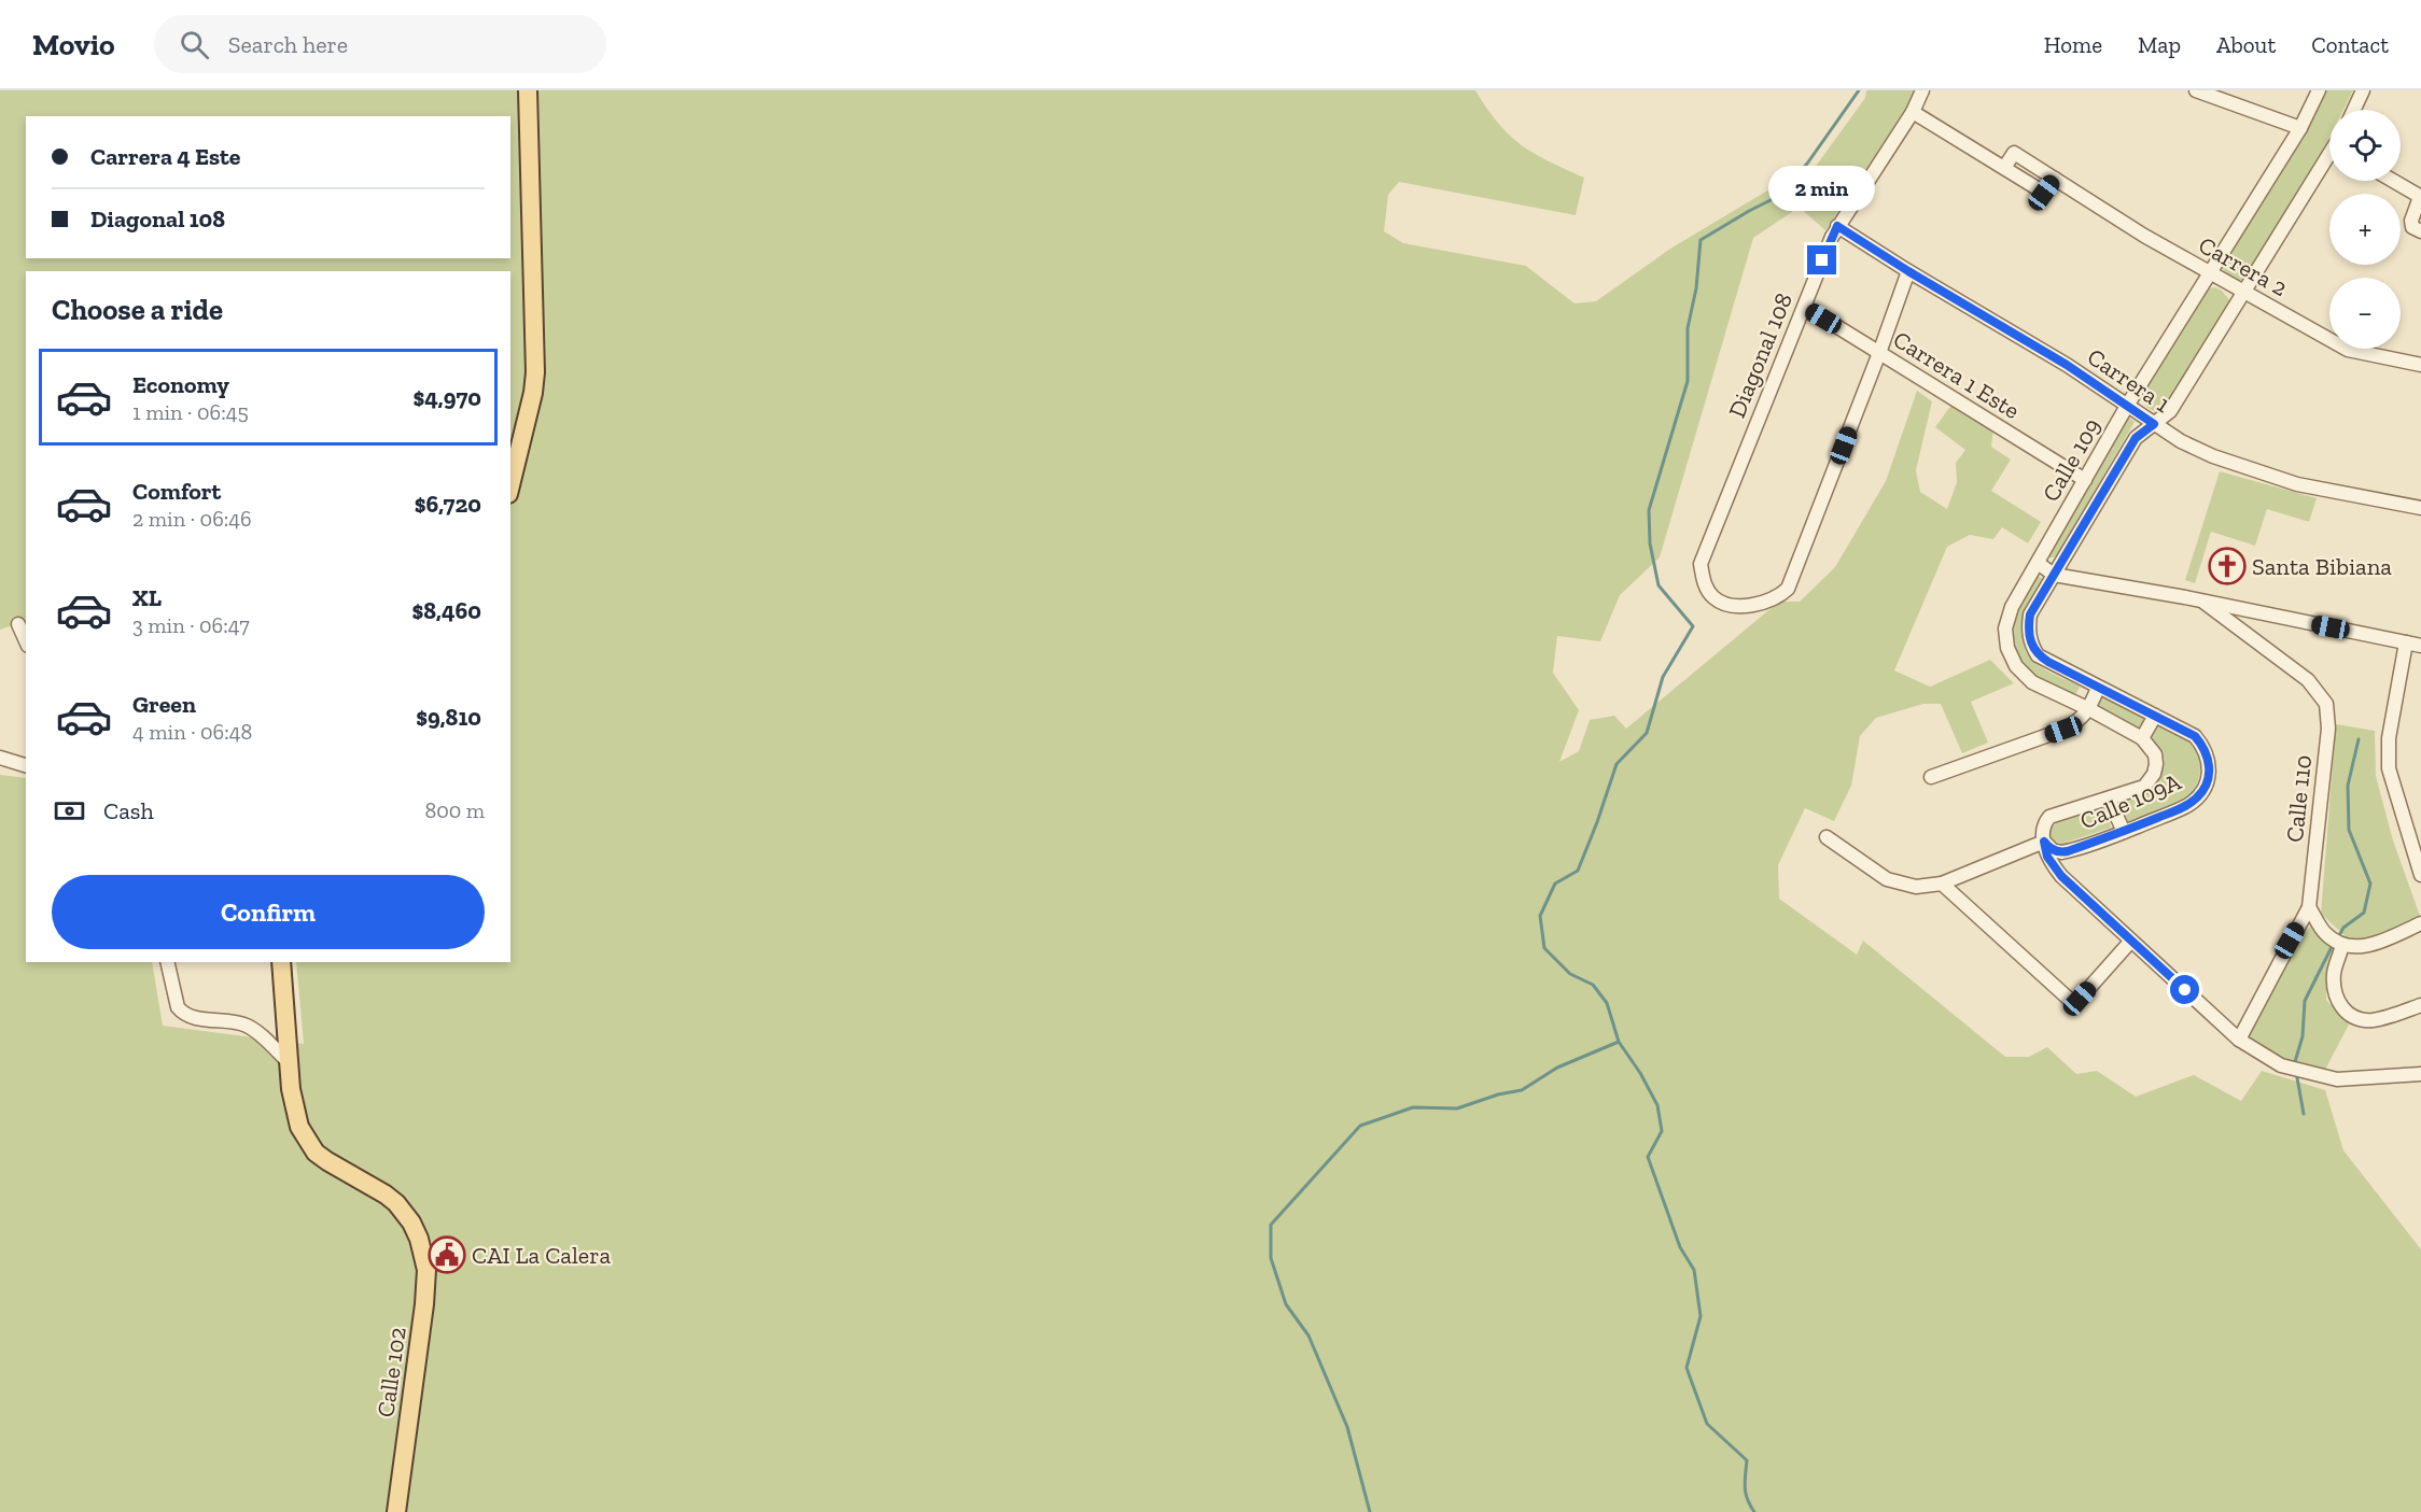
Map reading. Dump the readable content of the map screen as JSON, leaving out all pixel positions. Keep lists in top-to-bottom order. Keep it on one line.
{"streets":{"main road":["Calle 102"],"street":["Carrera 2","Diagonal 108","Carrera 1 Este","Carrera 1","Calle 109","Calle 110","Calle 109A"]},"crossings":[["Carrera 2","Diagonal 108"],["Carrera 2","Calle 109"],["Diagonal 108","Carrera 1 Este"],["Diagonal 108","Carrera 1"],["Carrera 1 Este","Calle 109"],["Carrera 1","Calle 109"],["Calle 109","Calle 109A"]],"places":{"church":["Santa Bibiana"],"public building":["CAI La Calera"]},"page":{"header":"Movio","search":"Search here","nav":["Home","Map","About","Contact"],"map_buttons":["+","−"],"banner":["Carrera 4 Este","Diagonal 108"],"bubble":"2 min","heading":"Choose a ride","list":[{"name":"Economy","note":"1 min · 06:45","value":"$4,970"},{"name":"Comfort","note":"2 min · 06:46","value":"$6,720"},{"name":"XL","note":"3 min · 06:47","value":"$8,460"},{"name":"Green","note":"4 min · 06:48","value":"$9,810"}],"pay":["Cash","800 m"],"buttons":"Confirm"}}
